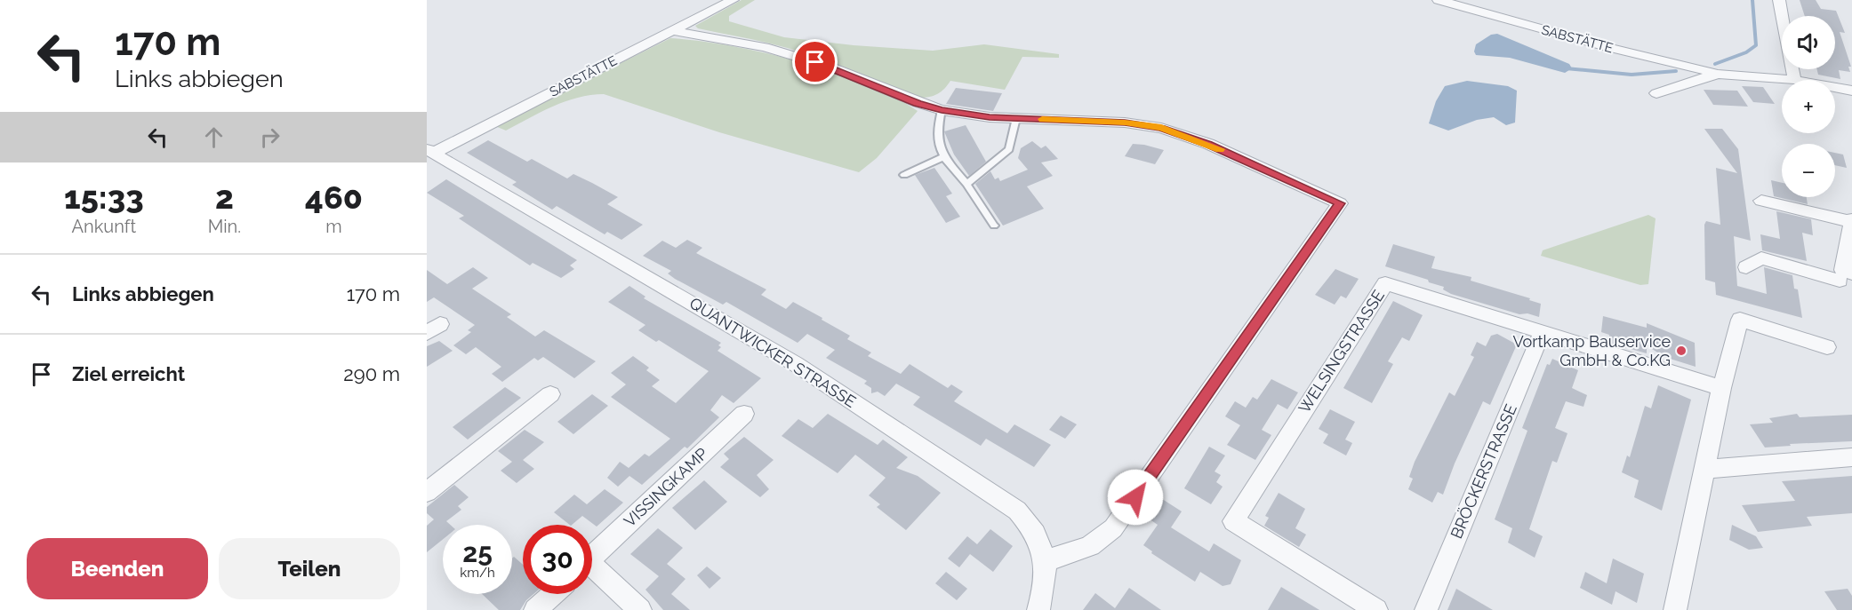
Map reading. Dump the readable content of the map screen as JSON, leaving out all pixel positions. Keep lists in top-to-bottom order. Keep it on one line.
{"streets":{"street":["SABSTÄTTE","WELSINGSTRASSE","QUANTWICKER STRASSE","BRÖCKERSTRASSE","VISSINGKAMP"]},"crossings":[["SABSTÄTTE","QUANTWICKER STRASSE"],["WELSINGSTRASSE","BRÖCKERSTRASSE"]],"places":["Vortkamp Bauservice GmbH & Co.KG"],"page":{"turn":["170 m","Links abbiegen"],"map_buttons":["+","−"],"eta":["15:33","Ankunft","2","Min.","460","m"],"list":[{"name":"Links abbiegen","value":"170 m"},{"name":"Ziel erreicht","value":"290 m"}],"speed":"25 km/h","limit":"30","buttons":["Beenden","Teilen"]}}
